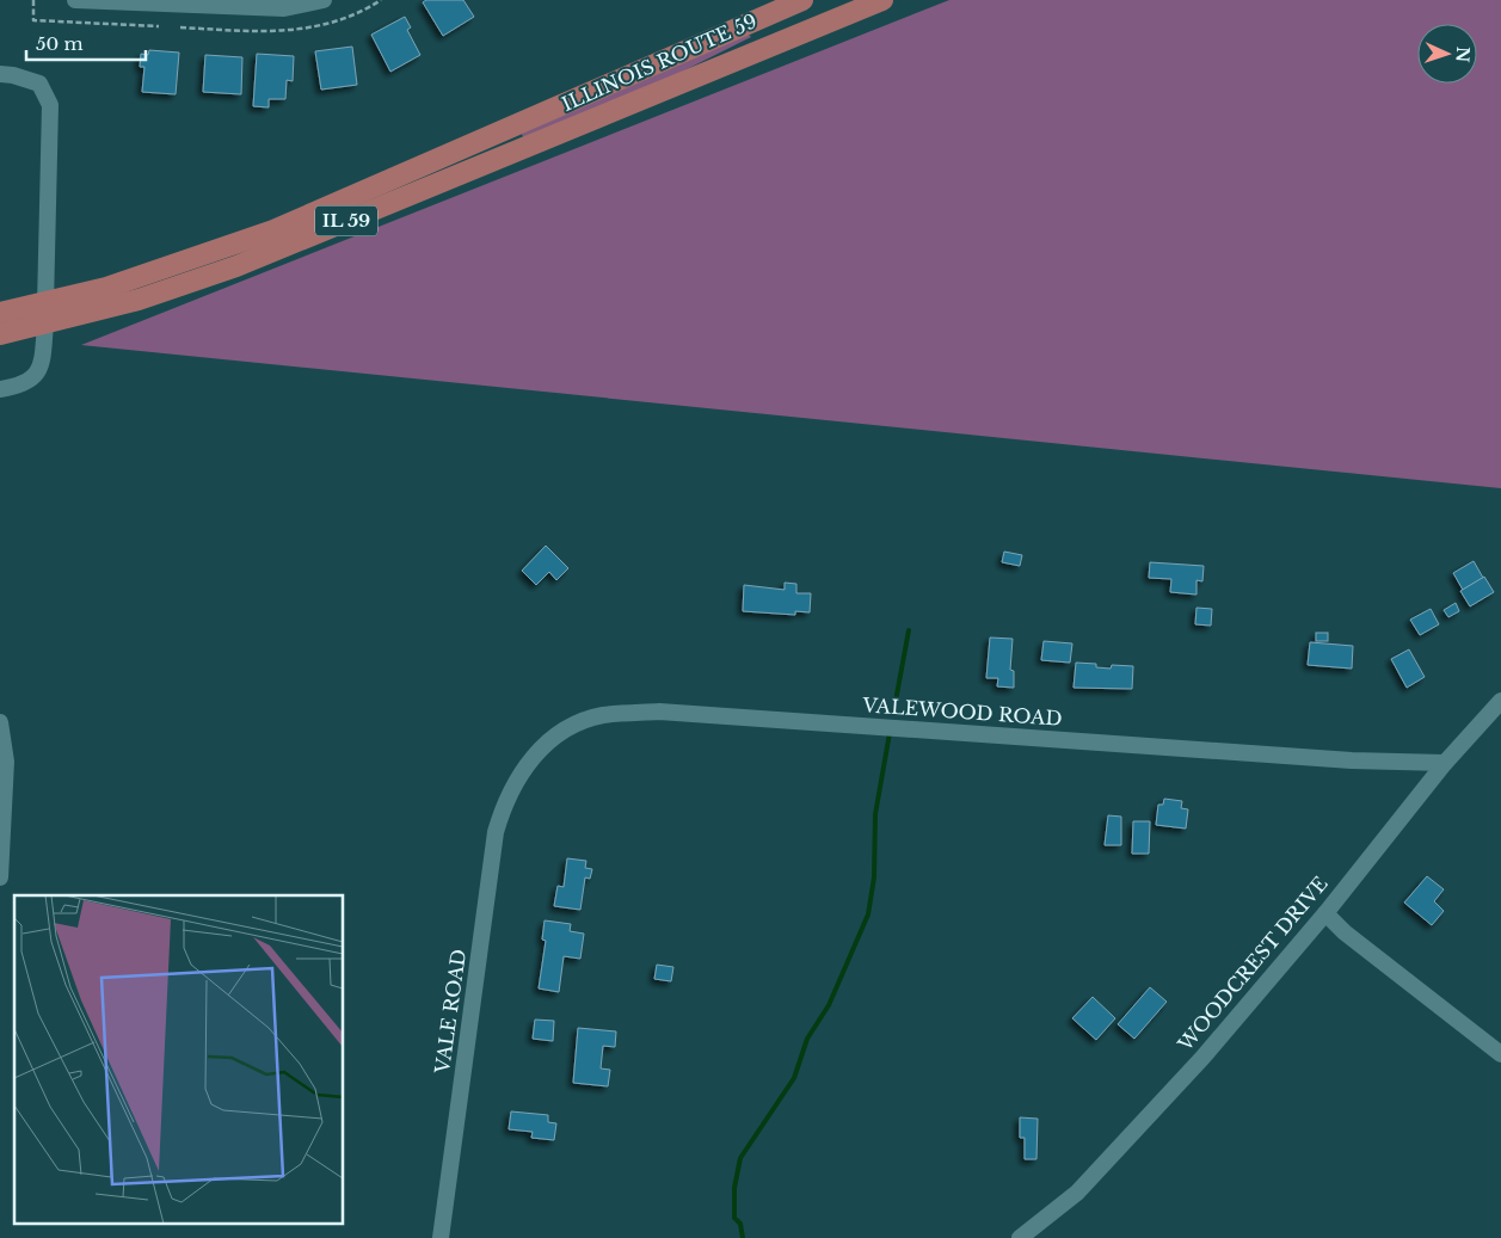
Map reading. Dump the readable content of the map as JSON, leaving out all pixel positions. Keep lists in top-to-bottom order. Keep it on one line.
{"streets":{"main road":["ILLINOIS ROUTE 59","IL 59"],"street":["VALEWOOD ROAD","WOODCREST DRIVE","VALE ROAD"]},"crossings":[["ILLINOIS ROUTE 59","IL 59"],["VALEWOOD ROAD","WOODCREST DRIVE"],["VALEWOOD ROAD","VALE ROAD"]],"scale_bar":"50 m","north":"right"}
